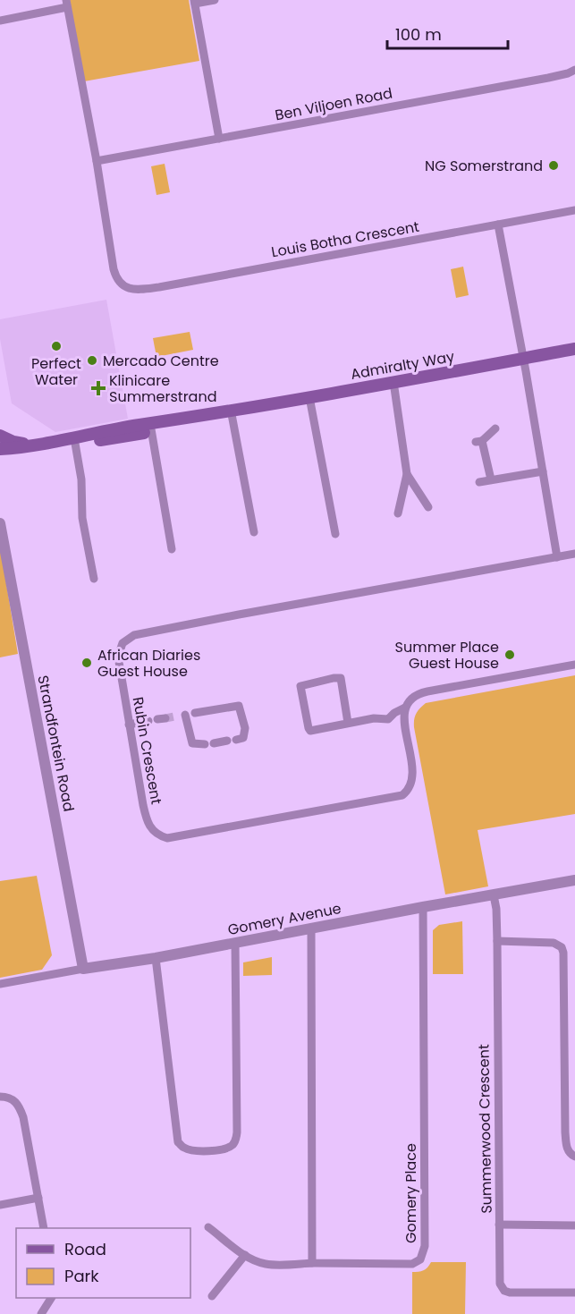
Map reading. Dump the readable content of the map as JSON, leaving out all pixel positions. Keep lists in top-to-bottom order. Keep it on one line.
{"streets":{"main road":["Admiralty Way"],"street":["Ben Viljoen Road","Louis Botha Crescent","Strandfontein Road","Rubin Crescent","Gomery Avenue","Summerwood Crescent","Gomery Place"]},"crossings":[["Ben Viljoen Road","Louis Botha Crescent"],["Strandfontein Road","Gomery Avenue"],["Gomery Avenue","Summerwood Crescent"],["Gomery Avenue","Gomery Place"]],"places":{"other":["NG Somerstrand","Perfect Water","Mercado Centre","Summer Place Guest House","African Diaries Guest House"],"health":["Klinicare Summerstrand"]},"legend":["Road","Park"],"scale_bar":"100 m"}
